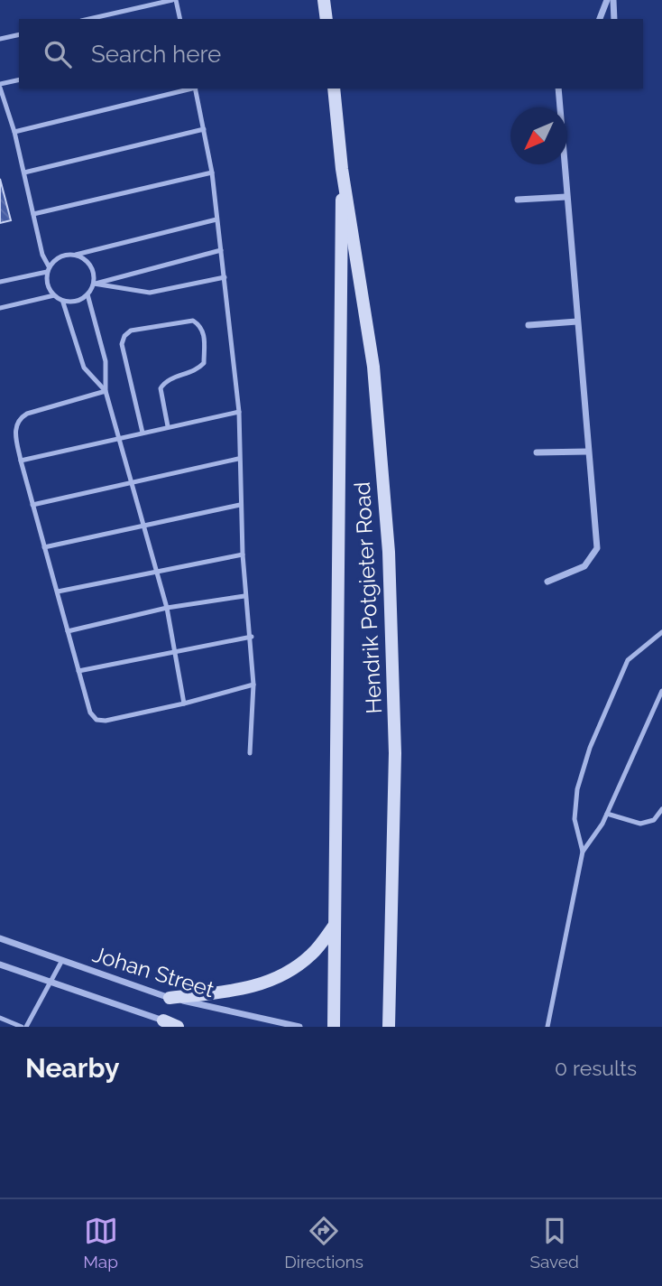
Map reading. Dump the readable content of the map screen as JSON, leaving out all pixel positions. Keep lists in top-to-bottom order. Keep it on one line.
{"streets":{"main road":["Hendrik Potgieter Road"],"street":["Johan Street"]},"north":"bottom left","page":{"search":"Search here","heading":["Nearby","0 results"],"nav":["Map","Directions","Saved"]}}
